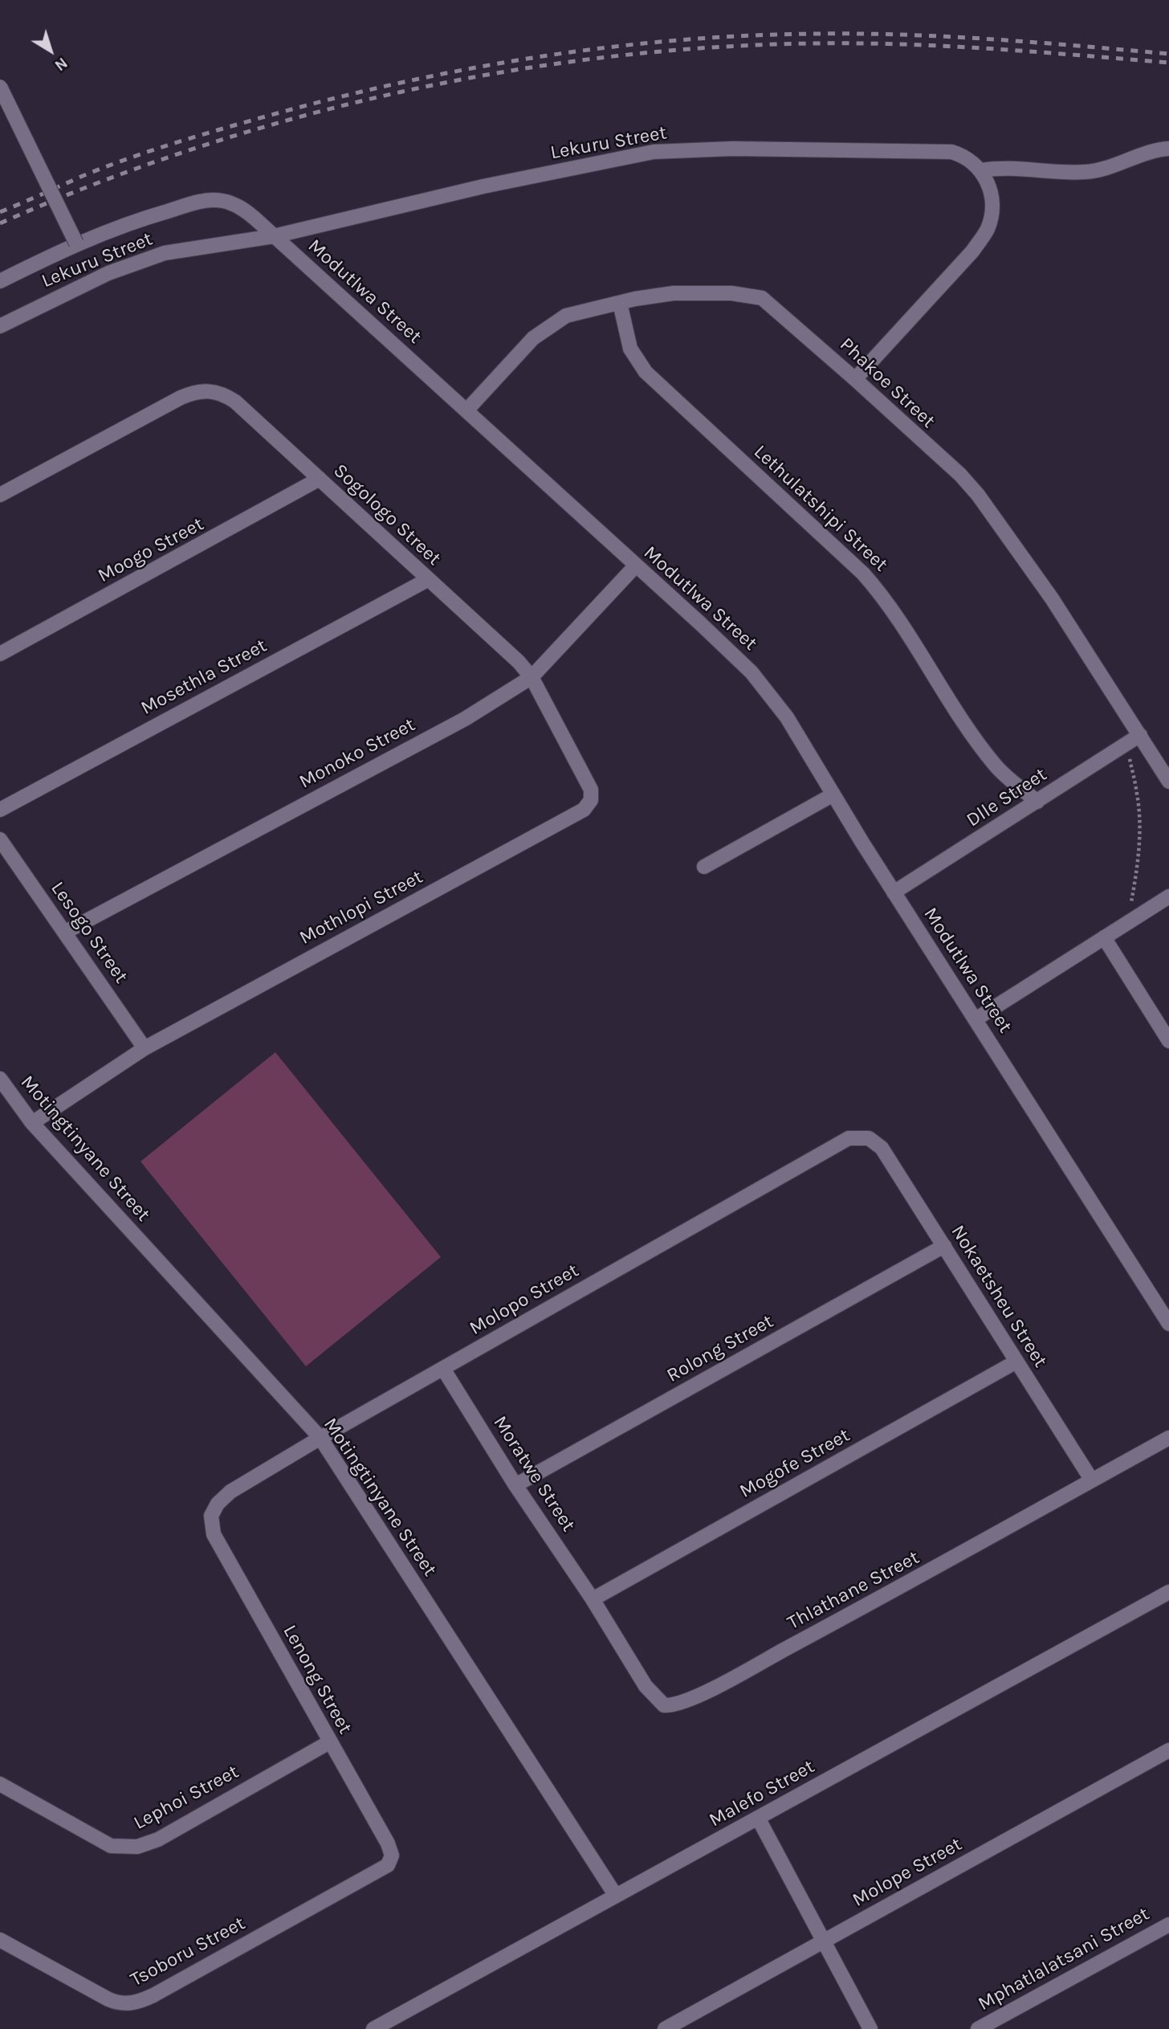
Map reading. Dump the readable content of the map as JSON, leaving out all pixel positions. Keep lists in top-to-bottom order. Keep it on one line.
{"streets":{"street":["Lekuru Street","Modutlwa Street","Phakoe Street","Lethulatshipi Street","Sogologo Street","Moogo Street","Mosethla Street","Monoko Street","Dlle Street","Mothlopi Street","Lesogo Street","Motingtinyane Street","Nokaetsheu Street","Molopo Street","Rolong Street","Mogofe Street","Moratwe Street","Thlathane Street","Lenong Street","Malefo Street","Lephoi Street","Molope Street","Tsoboru Street","Mphatlalatsani Street"]},"crossings":[["Lekuru Street","Modutlwa Street"],["Modutlwa Street","Phakoe Street"],["Modutlwa Street","Monoko Street"],["Modutlwa Street","Dlle Street"],["Phakoe Street","Lethulatshipi Street"],["Phakoe Street","Dlle Street"],["Lethulatshipi Street","Dlle Street"],["Sogologo Street","Moogo Street"],["Sogologo Street","Mosethla Street"],["Sogologo Street","Monoko Street"],["Sogologo Street","Mothlopi Street"],["Monoko Street","Mothlopi Street"],["Monoko Street","Lesogo Street"],["Mothlopi Street","Lesogo Street"],["Mothlopi Street","Motingtinyane Street"],["Motingtinyane Street","Molopo Street"],["Motingtinyane Street","Malefo Street"],["Nokaetsheu Street","Molopo Street"],["Nokaetsheu Street","Rolong Street"],["Nokaetsheu Street","Mogofe Street"],["Nokaetsheu Street","Thlathane Street"],["Molopo Street","Moratwe Street"],["Molopo Street","Lenong Street"],["Rolong Street","Moratwe Street"],["Mogofe Street","Moratwe Street"],["Mogofe Street","Thlathane Street"],["Moratwe Street","Thlathane Street"],["Lenong Street","Lephoi Street"],["Lenong Street","Tsoboru Street"]],"north":"bottom right"}
